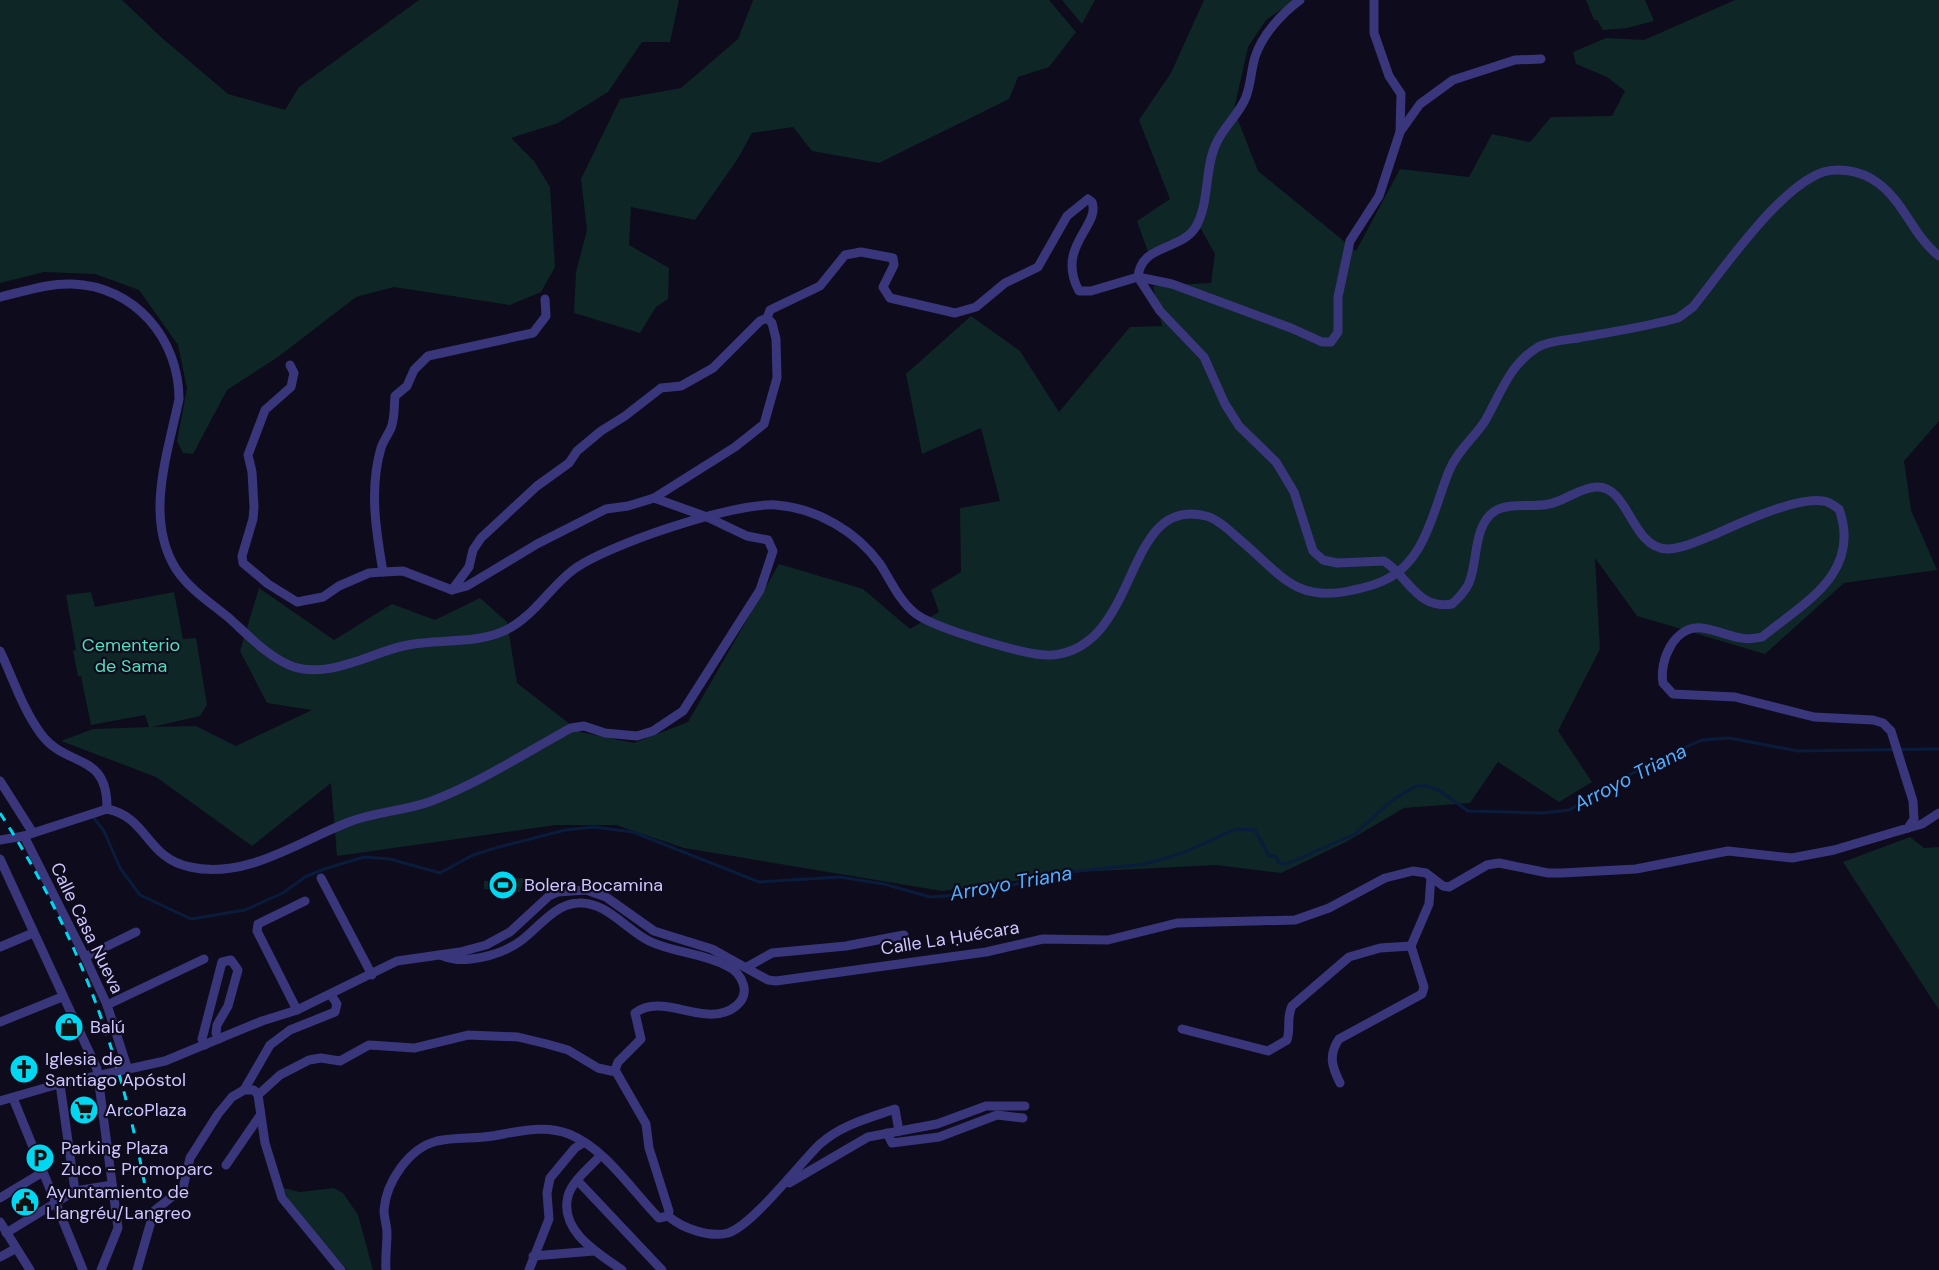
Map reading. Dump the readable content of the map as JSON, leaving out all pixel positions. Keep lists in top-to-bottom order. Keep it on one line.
{"streets":{"street":["Calle Casa Nueva","Calle La Ḥuécara"]},"crossings":[["Calle Casa Nueva","Calle La Ḥuécara"]],"water":["Arroyo Triana"],"parks":["Cementerio de Sama"],"places":{"sports":["Bolera Bocamina"],"shop":["Balú"],"church":["Iglesia de Santiago Apóstol"],"supermarket":["ArcoPlaza"],"parking":["Parking Plaza Zuco - Promoparc"],"public building":["Ayuntamiento de Llangréu/Langreo"]}}
